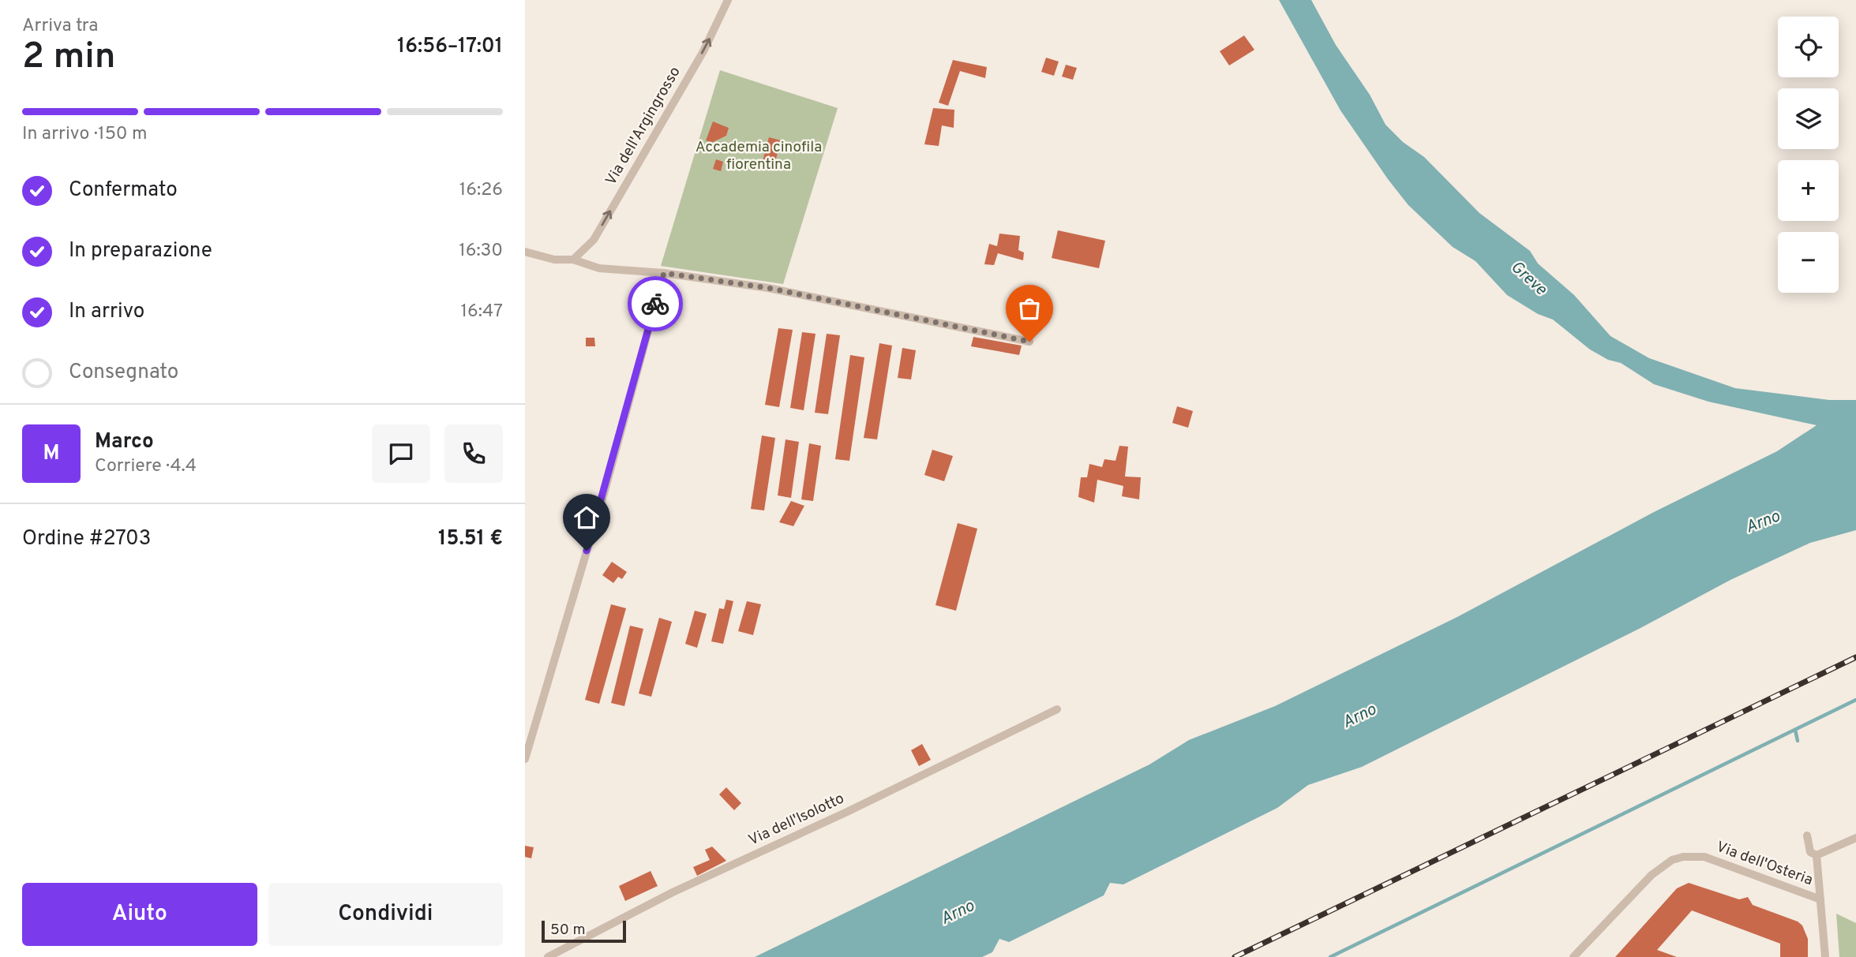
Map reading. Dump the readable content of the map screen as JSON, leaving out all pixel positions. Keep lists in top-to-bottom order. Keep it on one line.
{"streets":{"street":["Via dell'Argingrosso","Via dell'Isolotto","Via dell'Osteria"]},"one_way":["Via dell'Argingrosso"],"water":["Greve","Arno"],"parks":["Accademia cinofila fiorentina"],"scale_bar":"50 m","page":{"heading":["2 min","Arriva tra","16:56–17:01"],"panel":["Marco","Corriere · 4.4","Ordine #2703","15.51 €"],"map_buttons":["+","−"],"bar":"In arrivo · 150 m","list":[["Confermato","16:26"],["In preparazione","16:30"],["In arrivo","16:47"],"Consegnato"],"round":"M","buttons":["Aiuto","Condividi"],"scale":"50 m"}}
